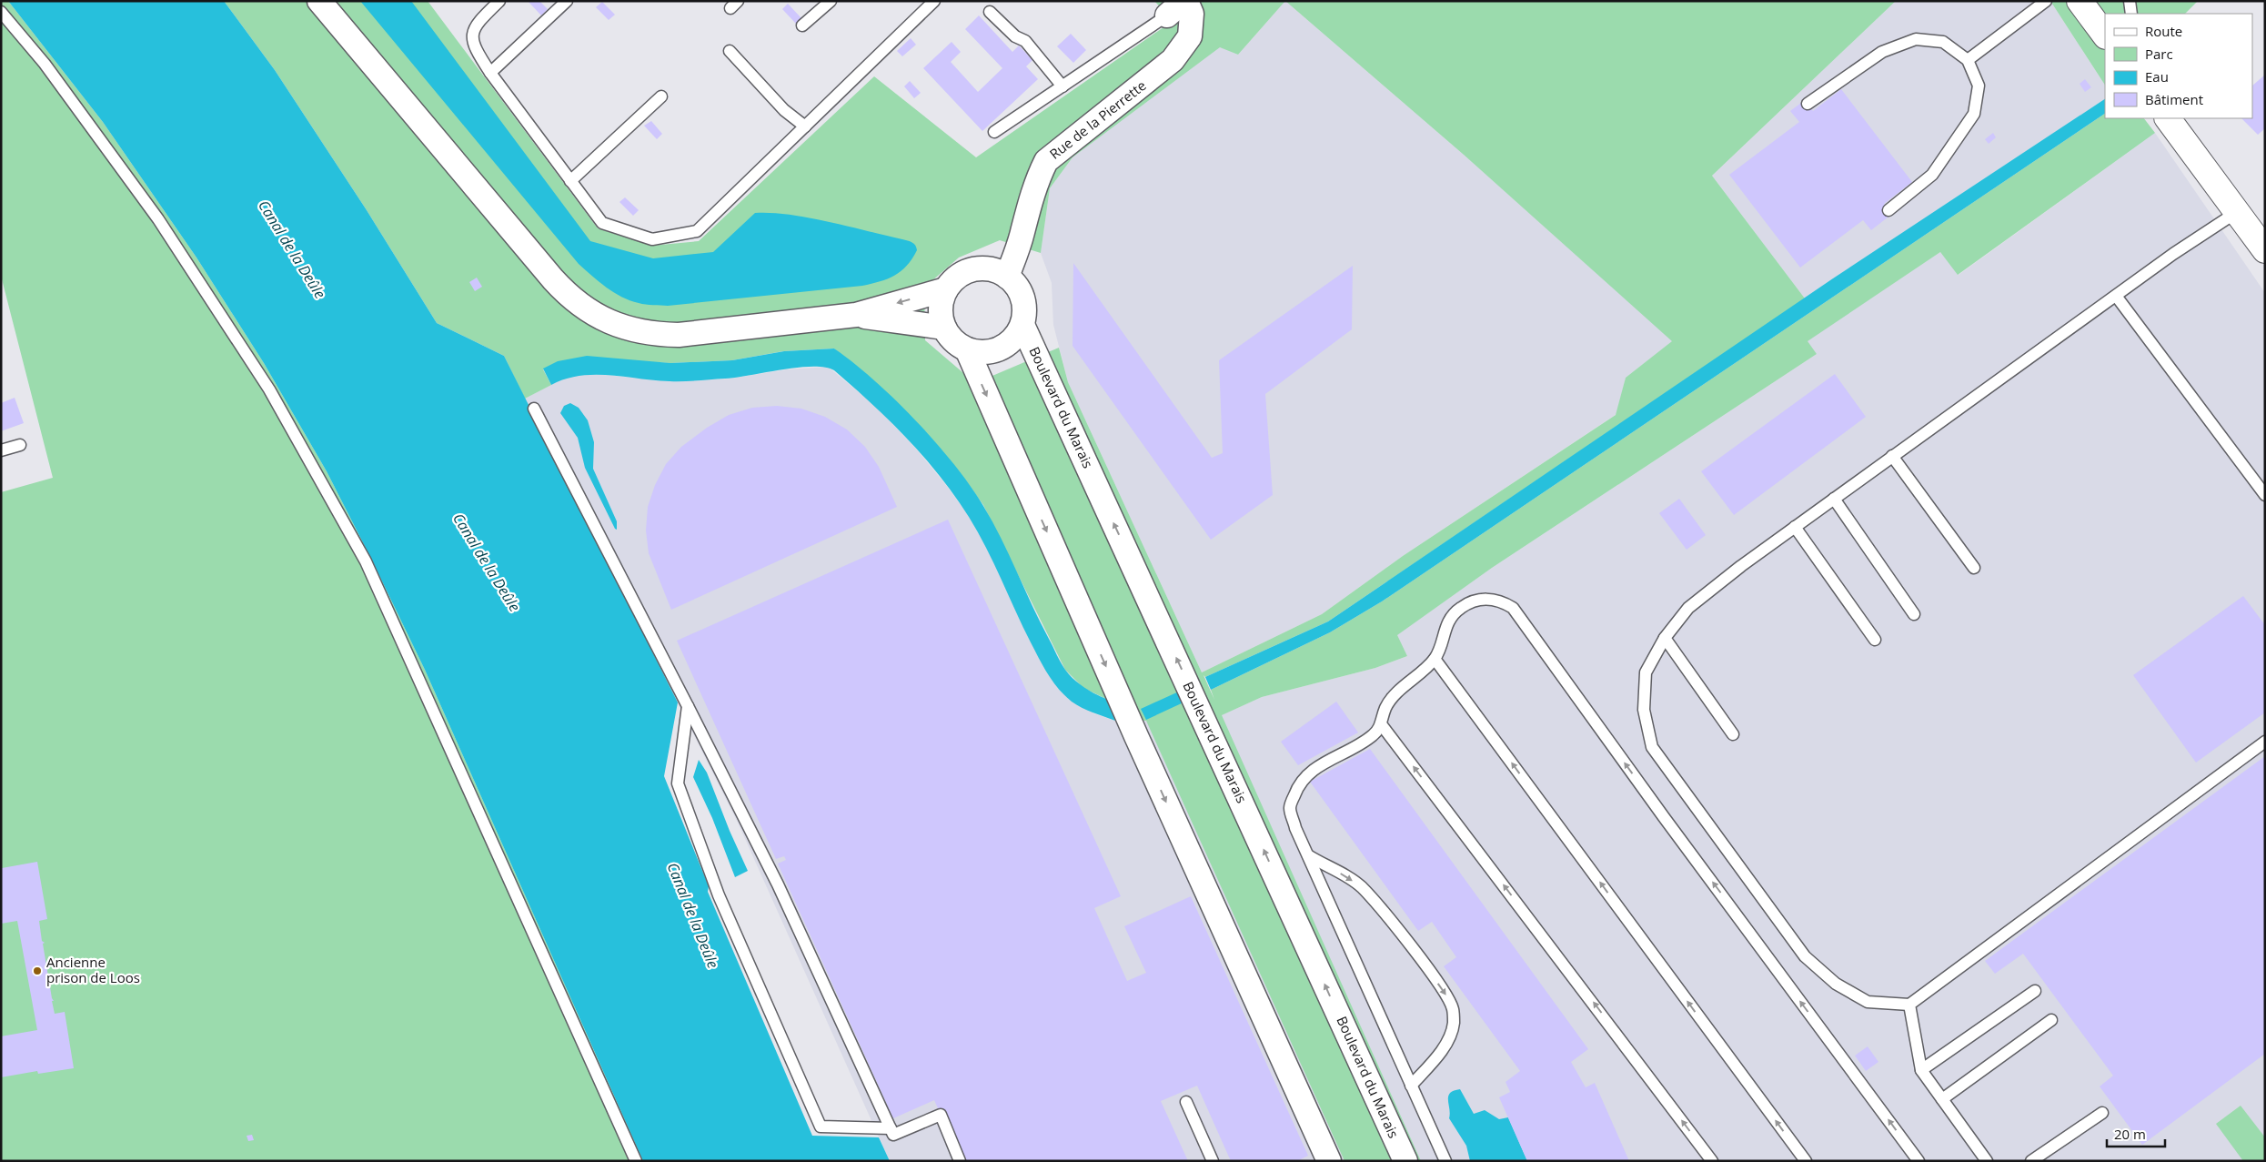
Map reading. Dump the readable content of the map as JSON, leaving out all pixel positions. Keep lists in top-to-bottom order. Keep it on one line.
{"streets":{"street":["Rue de la Pierrette","Boulevard du Marais"]},"crossings":[["Rue de la Pierrette","Boulevard du Marais"]],"water":["Canal de la Deûle"],"places":["Ancienne prison de Loos"],"legend":["Route","Parc","Eau","Bâtiment"],"scale_bar":"20 m"}
